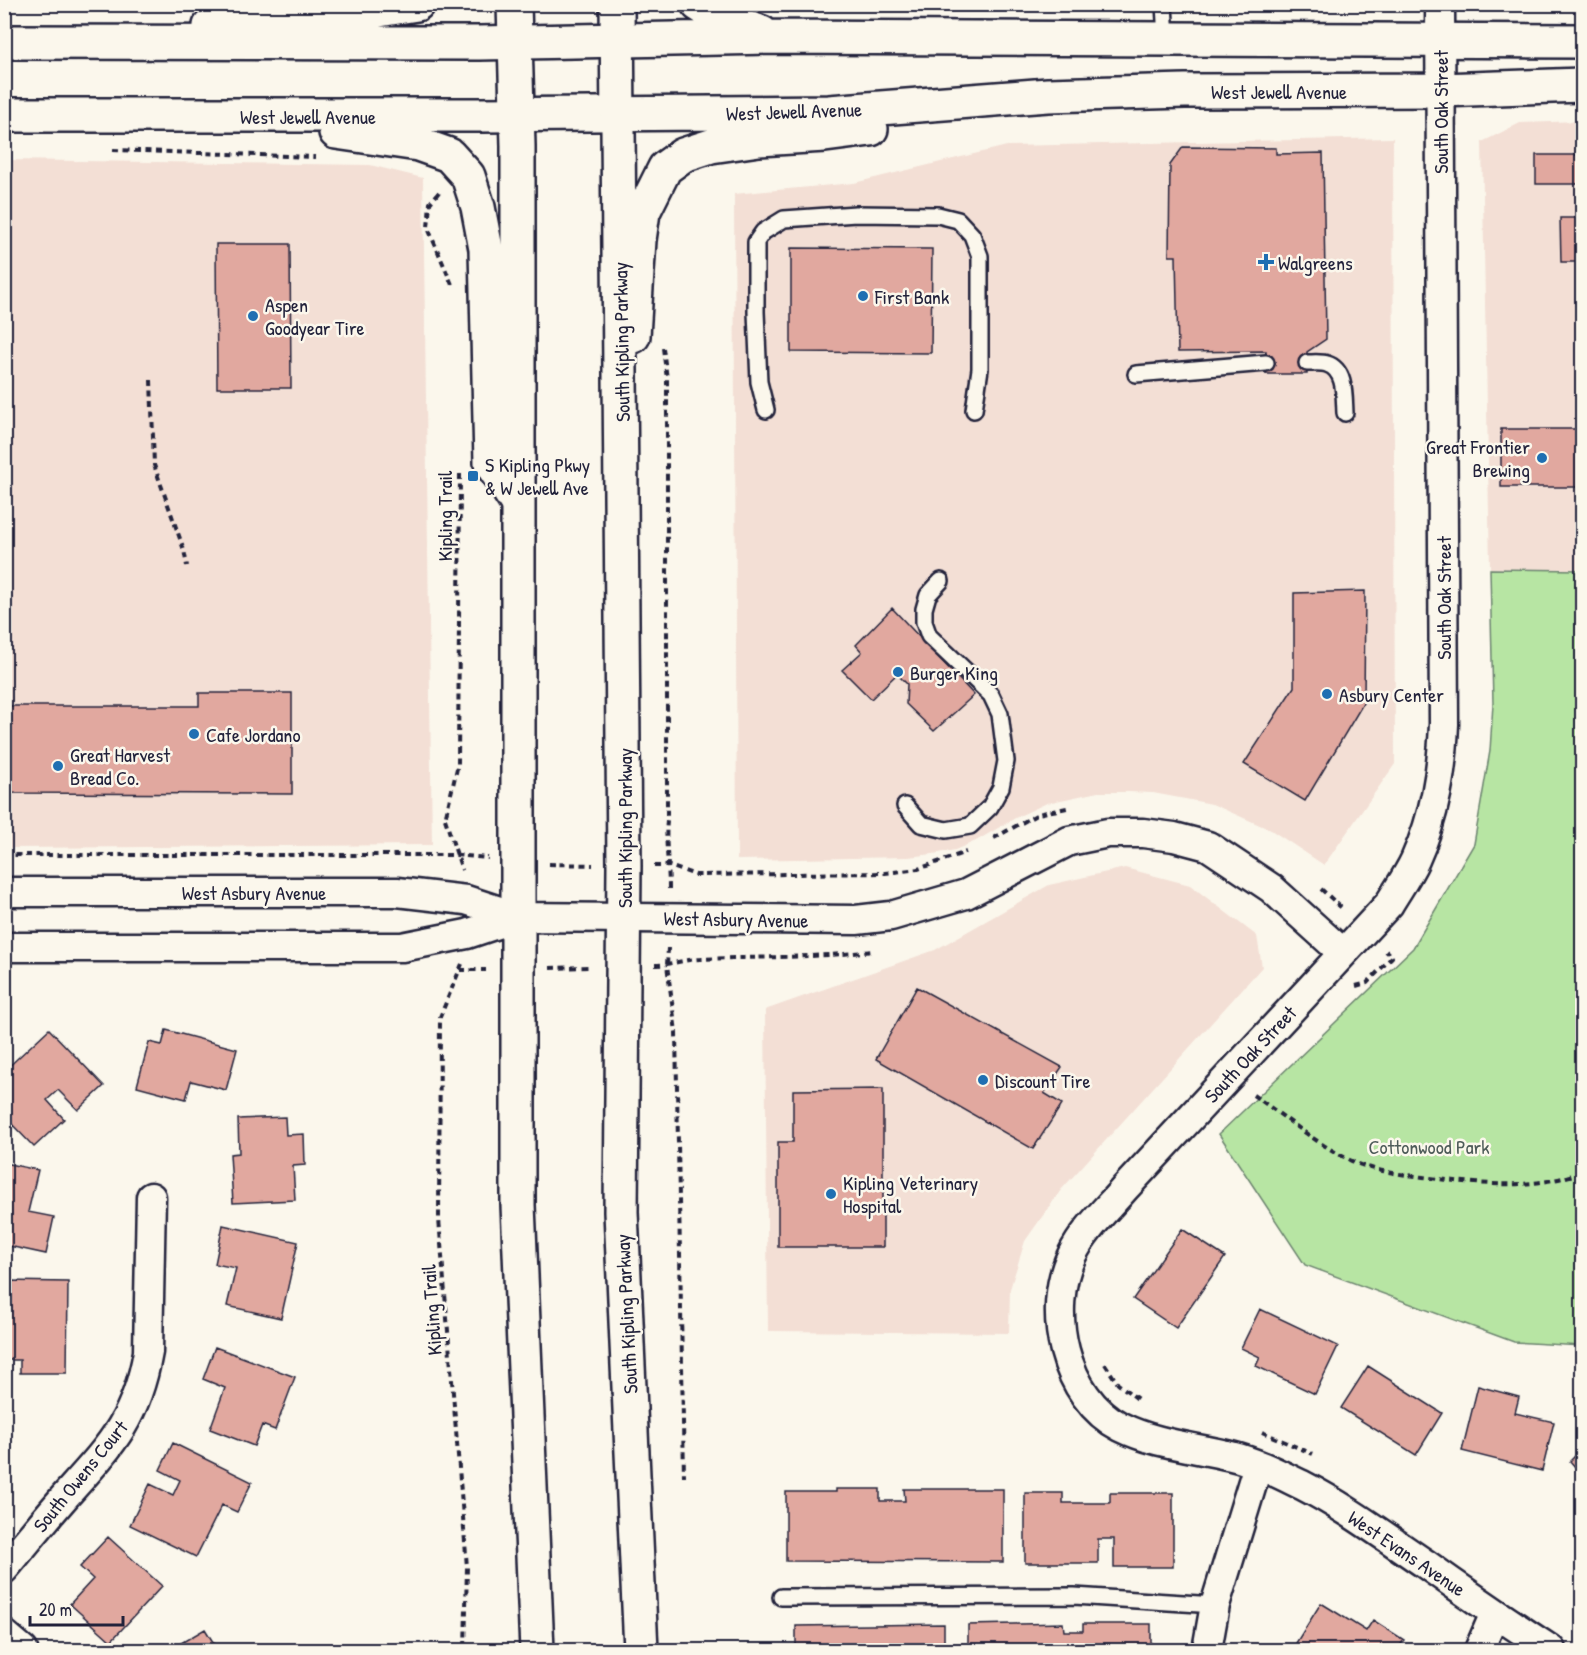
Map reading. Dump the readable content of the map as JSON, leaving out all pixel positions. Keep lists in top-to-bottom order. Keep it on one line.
{"streets":{"main road":["West Jewell Avenue","South Kipling Parkway"],"street":["South Oak Street","West Asbury Avenue","South Owens Court","West Evans Avenue"],"path":["Kipling Trail"]},"crossings":[["West Jewell Avenue","South Oak Street"],["West Jewell Avenue","South Kipling Parkway"],["South Oak Street","West Asbury Avenue"],["South Oak Street","West Evans Avenue"],["South Kipling Parkway","West Asbury Avenue"]],"parks":["Cottonwood Park"],"places":{"health":["Walgreens"],"other":["First Bank","Aspen Goodyear Tire","Great Frontier Brewing","Burger King","Asbury Center","Cafe Jordano","Great Harvest Bread Co.","Discount Tire","Kipling Veterinary Hospital"],"transit":["S Kipling Pkwy & W Jewell Ave"]},"scale_bar":"20 m"}
